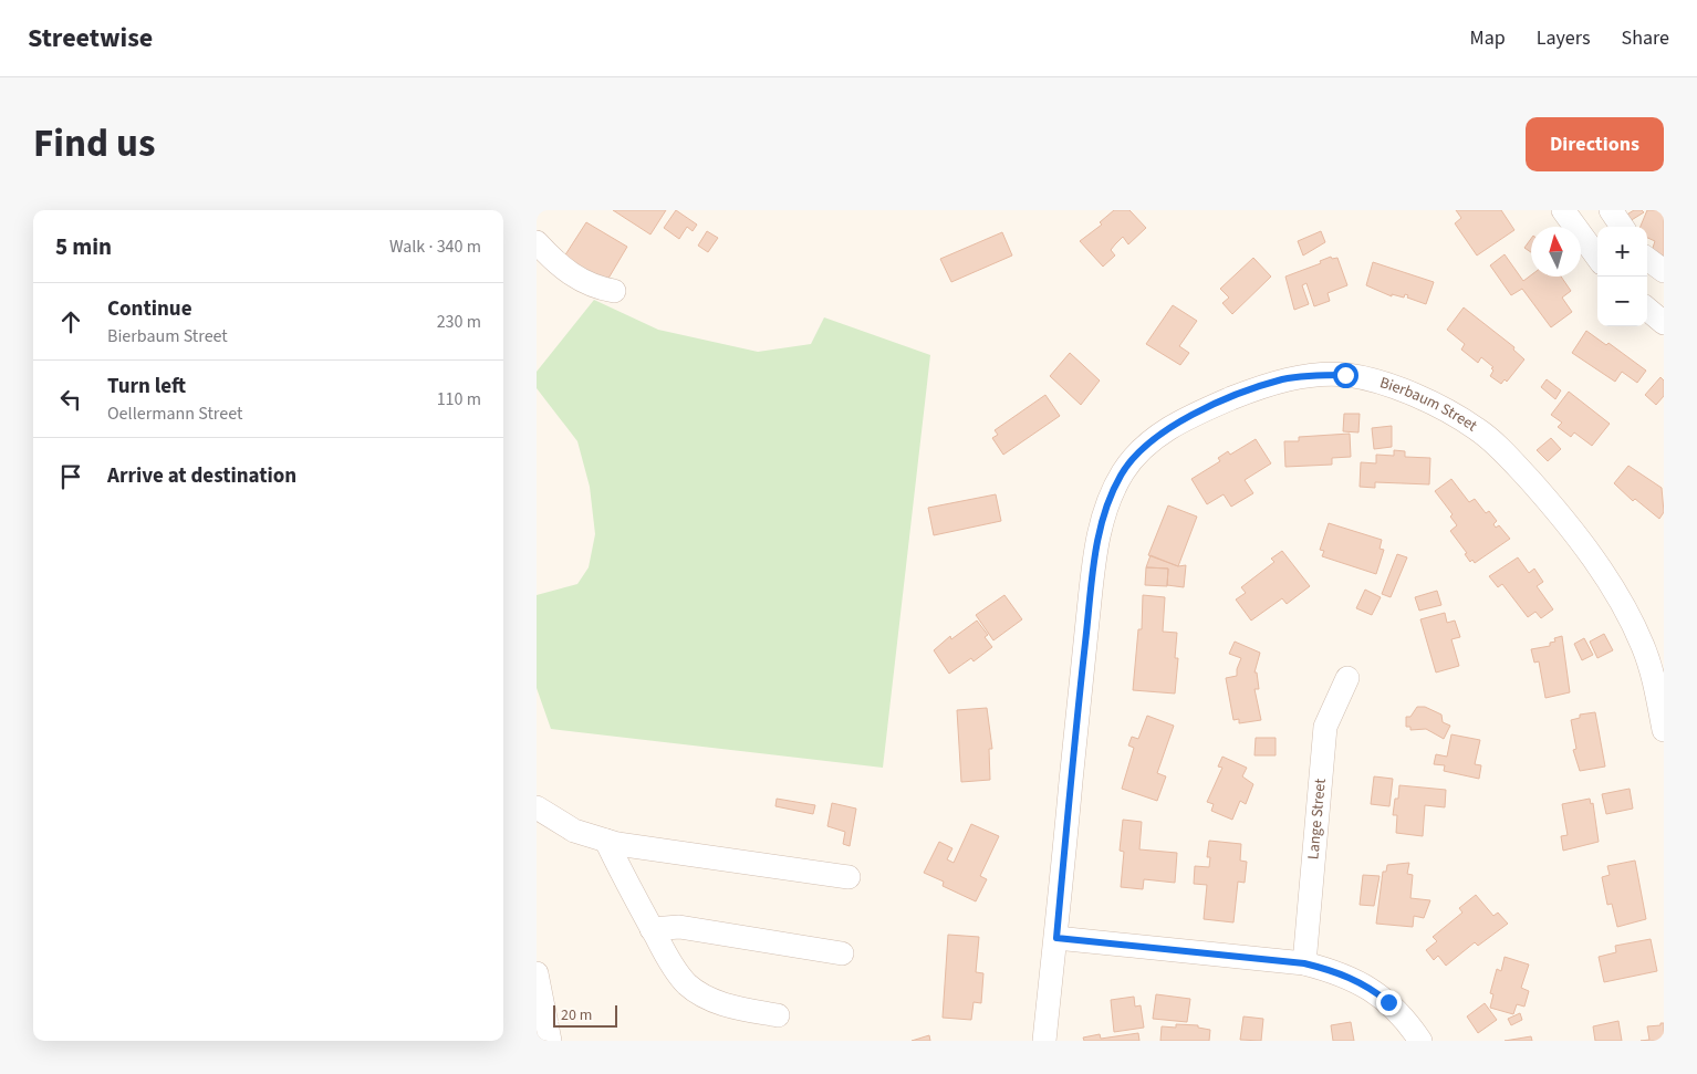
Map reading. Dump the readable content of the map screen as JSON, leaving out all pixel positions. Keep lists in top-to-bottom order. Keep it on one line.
{"streets":{"street":["Bierbaum Street","Lange Street"]},"scale_bar":"20 m","north":"top","page":{"header":"Streetwise","nav":["Map","Layers","Share"],"title":"Find us","buttons":"Directions","heading":["5 min","Walk · 340 m"],"map_buttons":["+","−"],"list":[["Continue","Bierbaum Street","230 m"],["Turn left","Oellermann Street","110 m"],"Arrive at destination"],"scale":"20 m"}}
